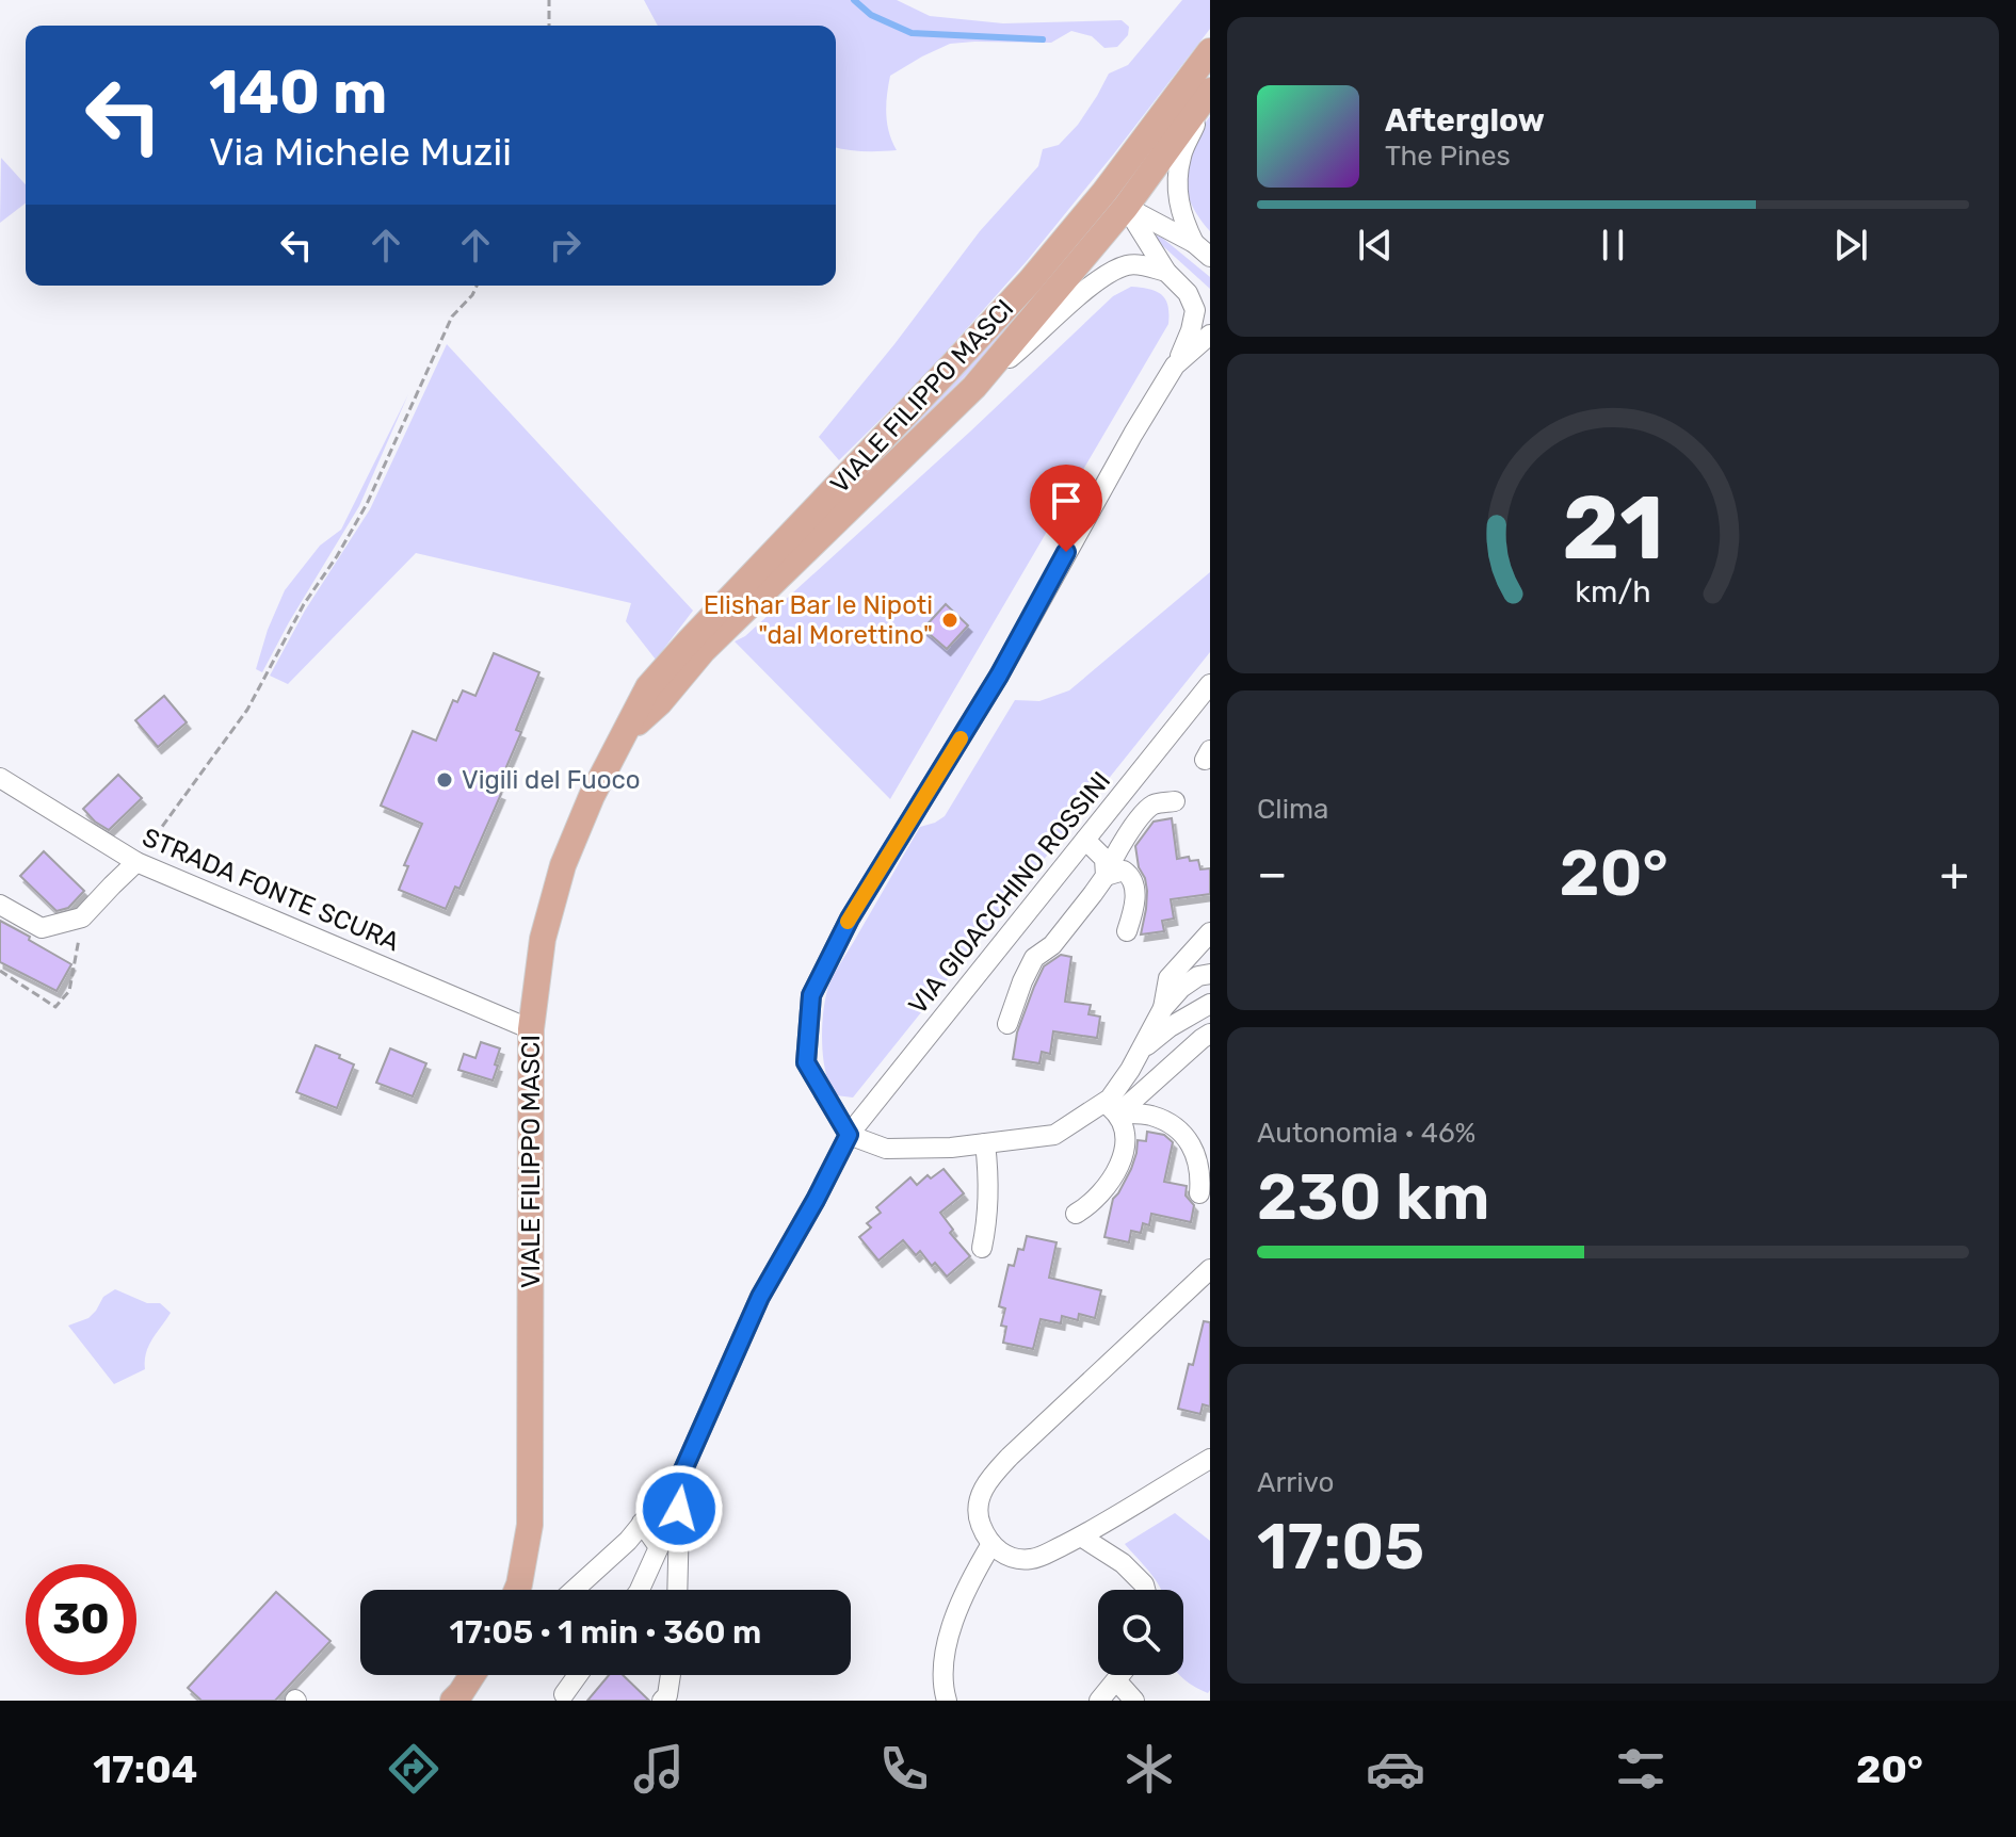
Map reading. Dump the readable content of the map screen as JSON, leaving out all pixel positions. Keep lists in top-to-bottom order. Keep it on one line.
{"streets":{"main road":["VIALE FILIPPO MASCI"],"street":["STRADA FONTE SCURA","VIA GIOACCHINO ROSSINI"]},"crossings":[["VIALE FILIPPO MASCI","STRADA FONTE SCURA"]],"places":["Elishar Bar le Nipoti \"dal Morettino\"","Vigili del Fuoco"],"page":{"turn":["140 m","Via Michele Muzii"],"song":["Afterglow","The Pines"],"tile":["Clima",["Autonomia · 46%","230 km"],["Arrivo","17:05"]],"heat":["−","20°","+"],"limit":"30","trip":"17:05 · 1 min · 360 m","tabs":["17:04","20°"],"gauge":["21","km/h"]}}
